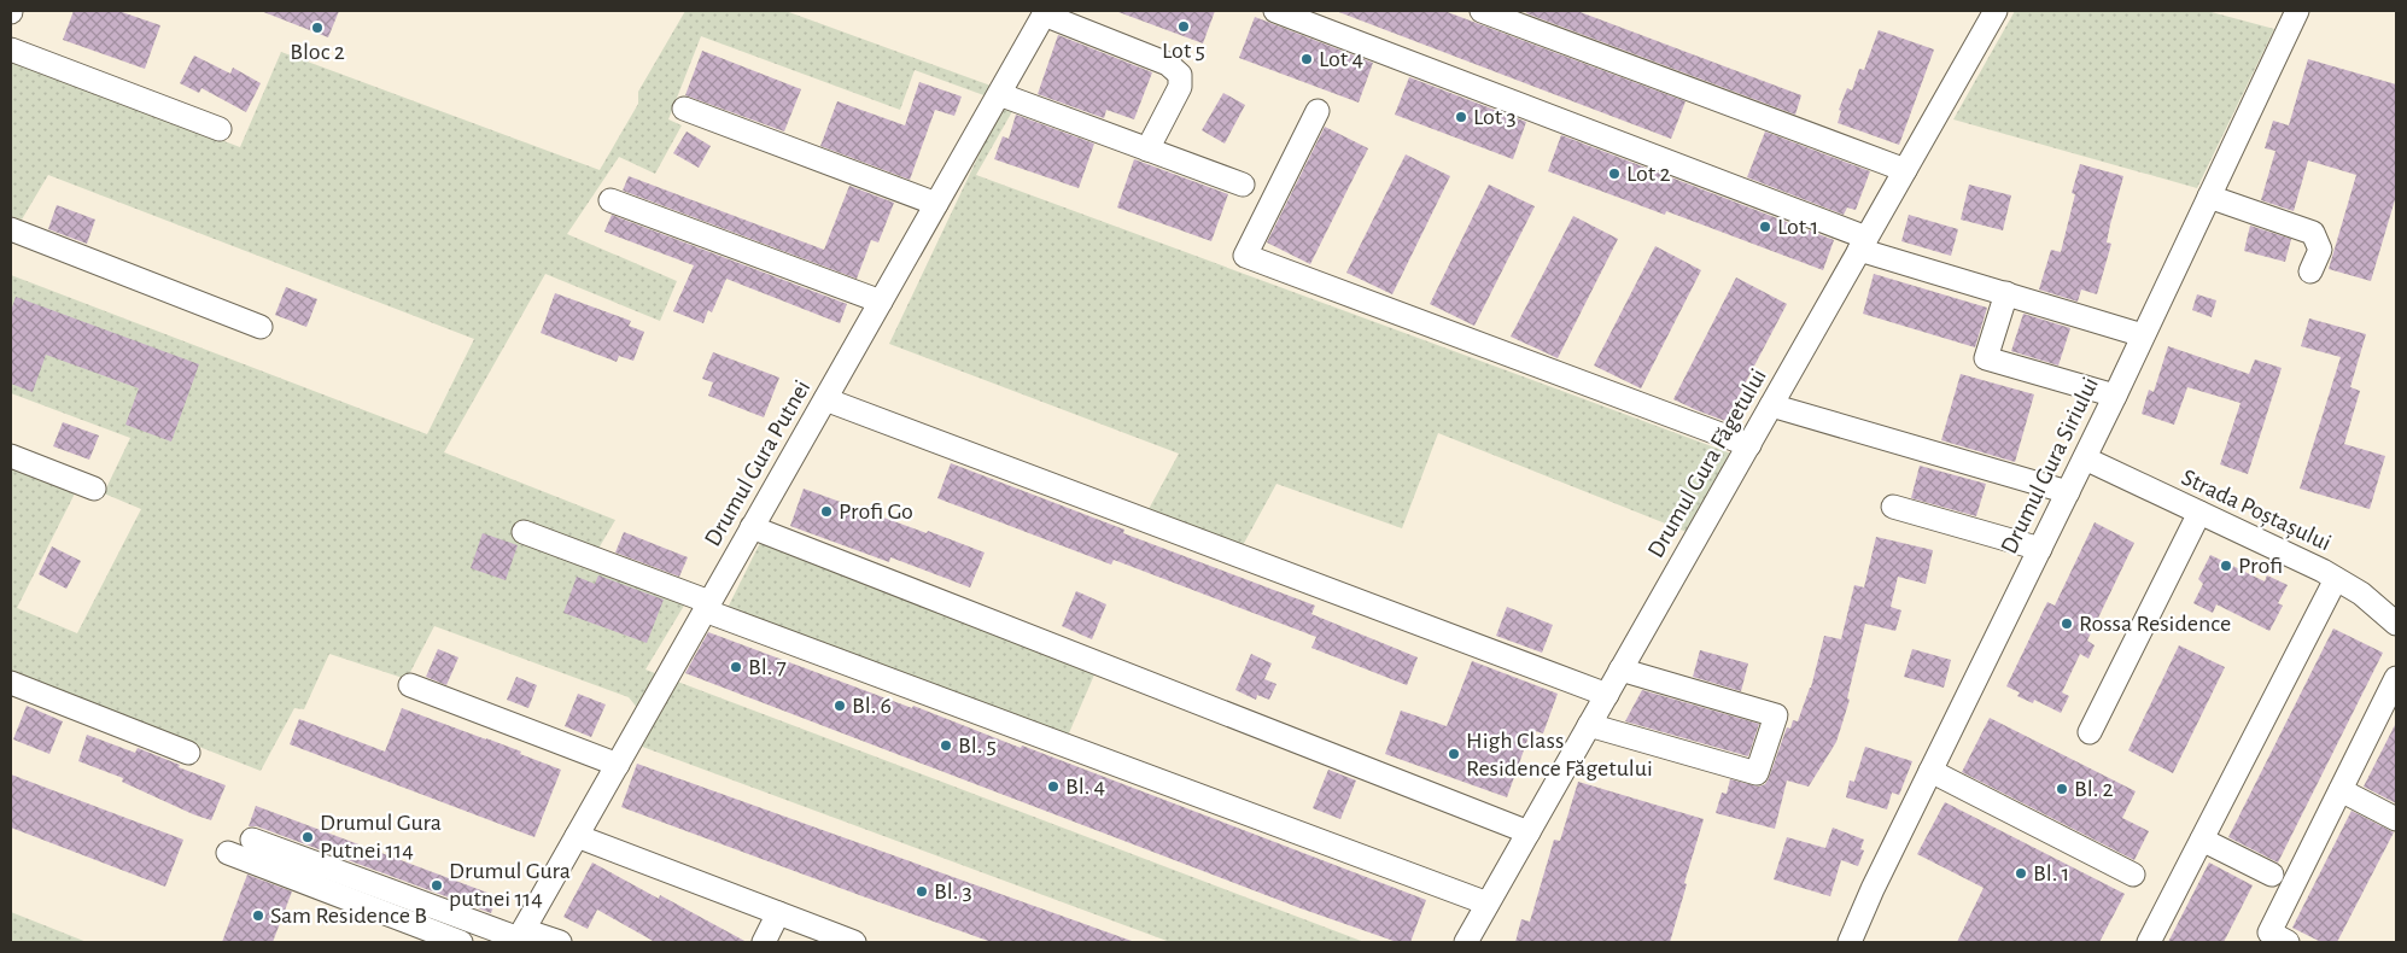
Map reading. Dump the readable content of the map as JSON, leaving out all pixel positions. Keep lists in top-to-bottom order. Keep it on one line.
{"streets":{"street":["Drumul Gura Putnei","Drumul Gura Făgetului","Drumul Gura Siriului","Strada Poștașului"]},"crossings":[["Drumul Gura Siriului","Strada Poștașului"]],"places":["Lot 5","Bloc 2","Lot 4","Lot 3","Lot 2","Lot 1","Profi Go","Profi","Rossa Residence","Bl. 7","Bl. 6","Bl. 5","High Class Residence Făgetului","Bl. 4","Bl. 2","Drumul Gura Putnei 114","Bl. 1","Drumul Gura putnei 114","Bl. 3","Sam Residence B"]}
